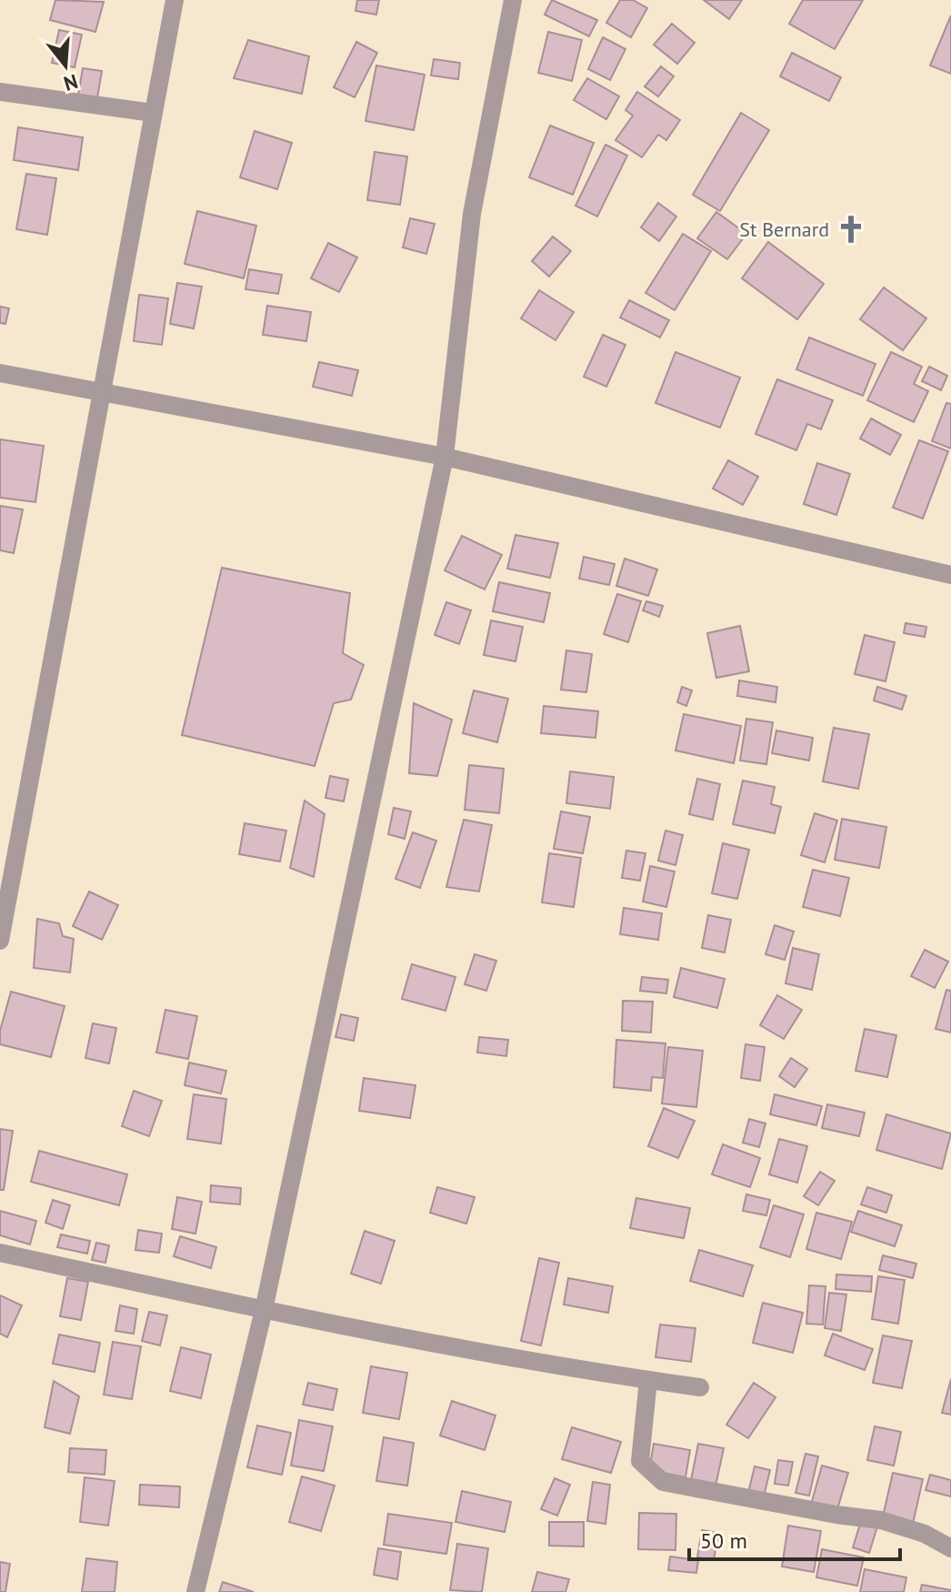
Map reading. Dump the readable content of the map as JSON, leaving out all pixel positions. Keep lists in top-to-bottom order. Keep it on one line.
{"places":{"church":["St Bernard"]},"scale_bar":"50 m","north":"bottom"}
